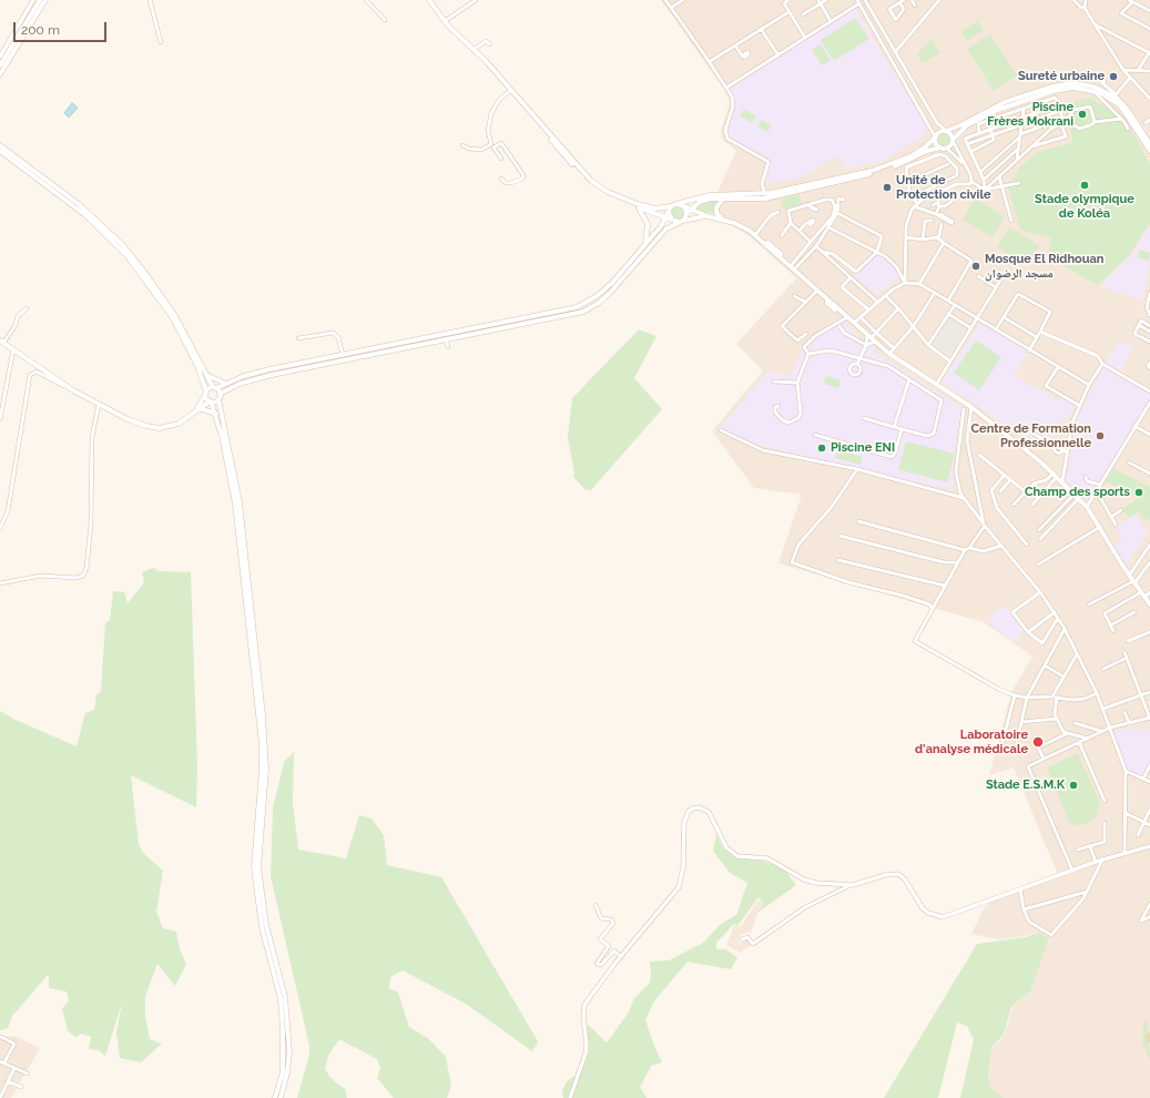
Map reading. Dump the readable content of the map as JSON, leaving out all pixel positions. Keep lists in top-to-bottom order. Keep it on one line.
{"places":["Sureté urbaine","Piscine Frères Mokrani","Stade olympique de Koléa","Unité de Protection civile","Mosque El Ridhouan مسجد الرضوان","Centre de Formation Professionnelle","Piscine ENI","Champ des sports","Laboratoire d'analyse médicale","Stade E.S.M.K"],"scale_bar":"200 m"}
